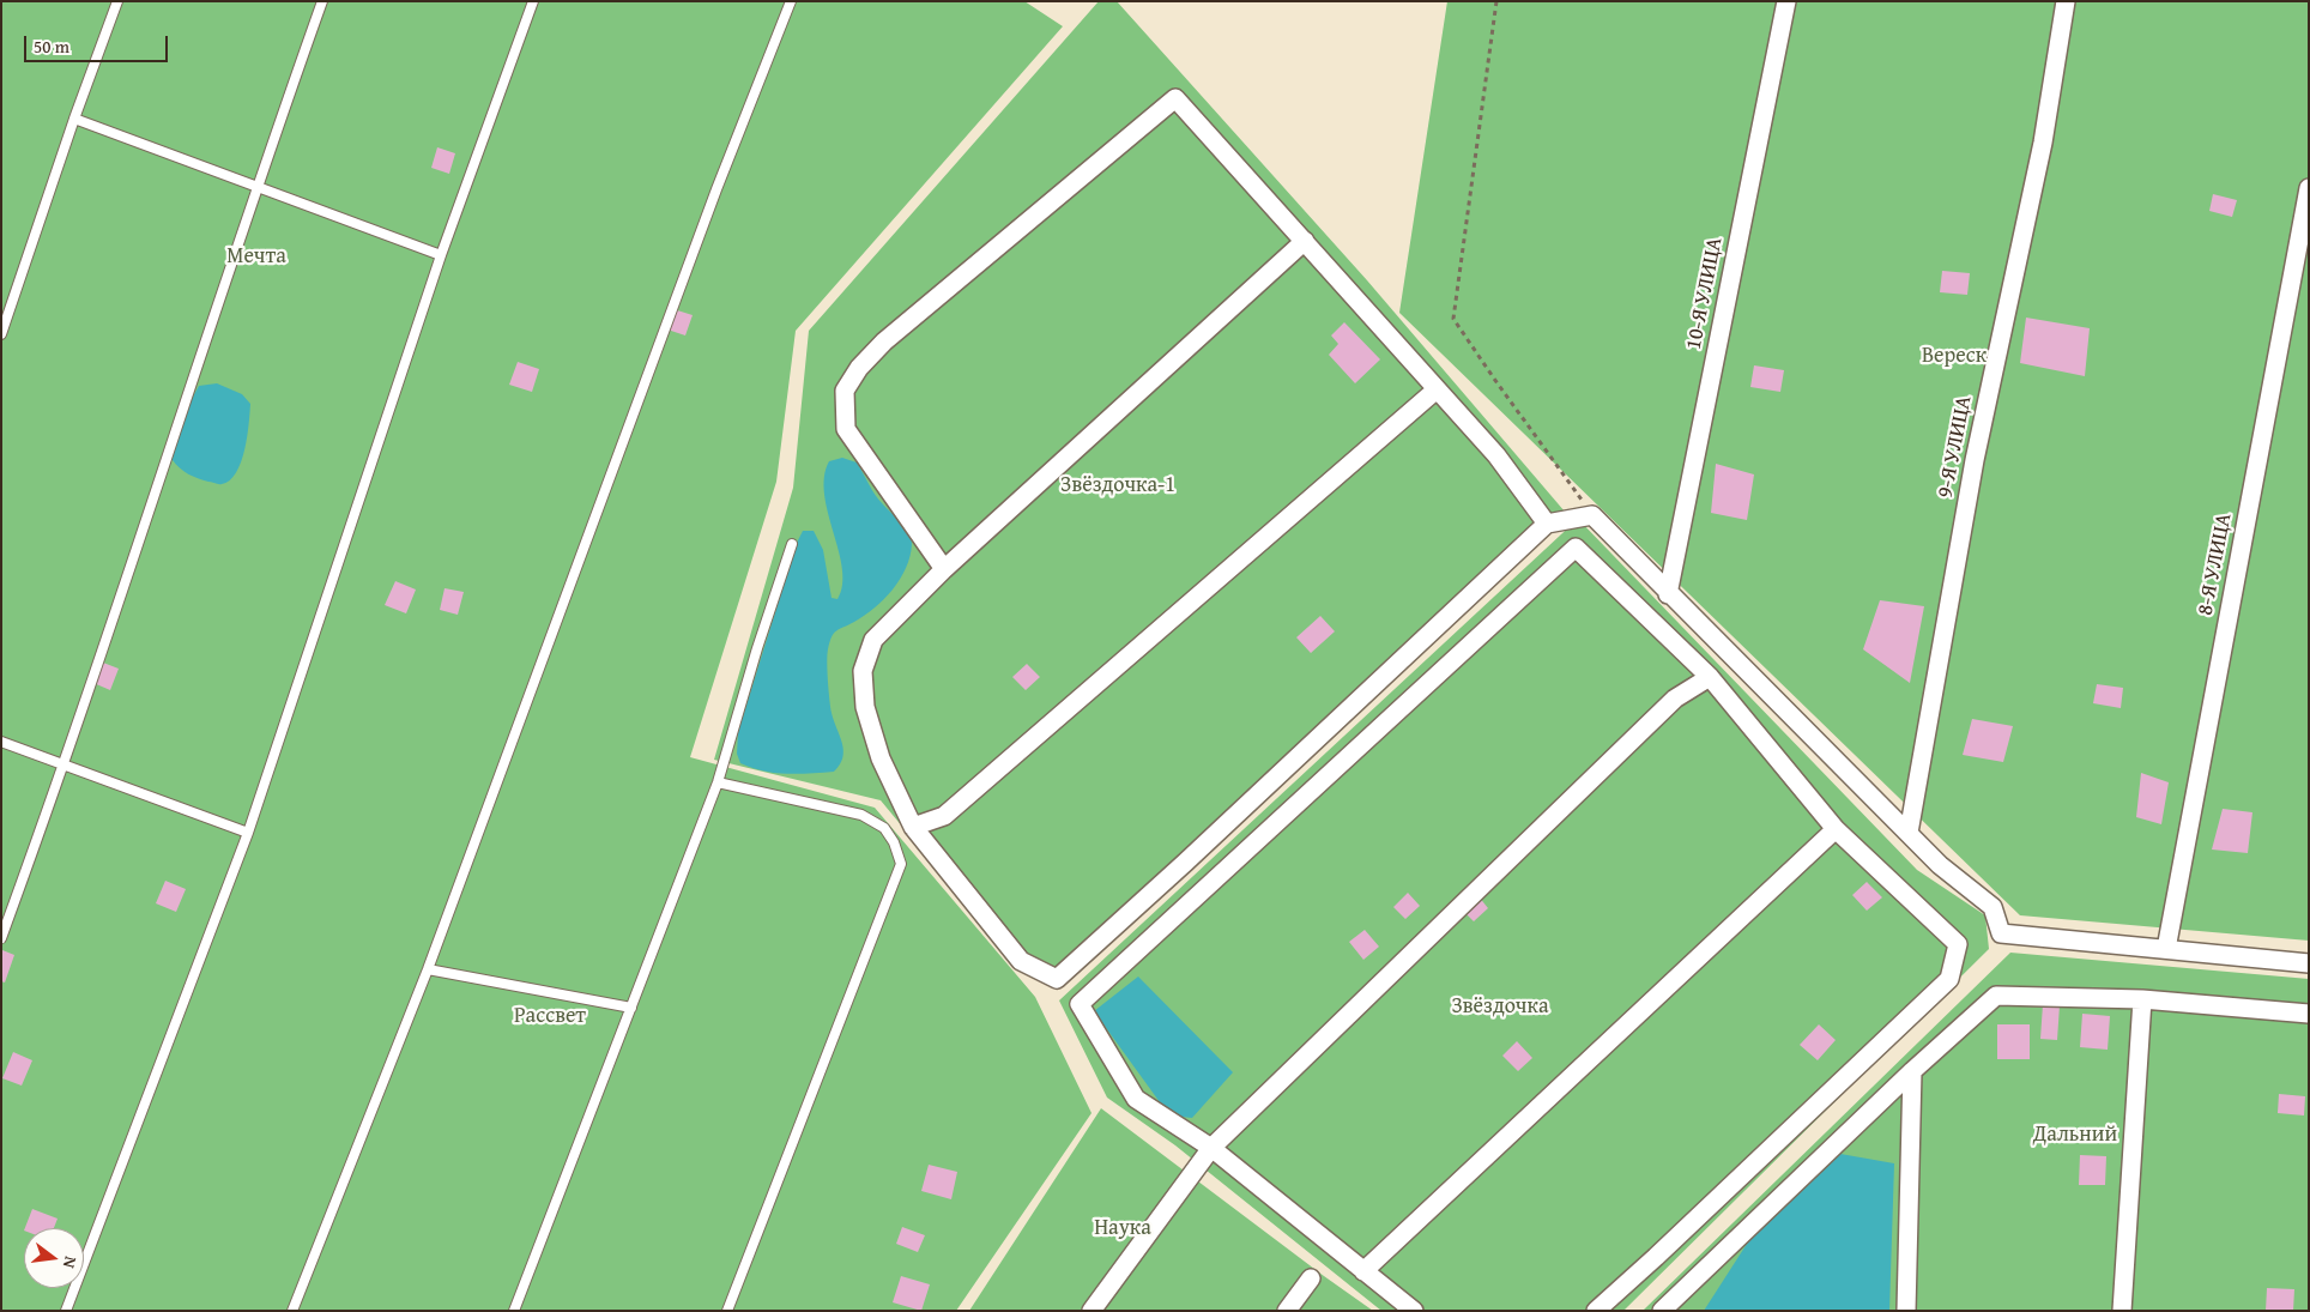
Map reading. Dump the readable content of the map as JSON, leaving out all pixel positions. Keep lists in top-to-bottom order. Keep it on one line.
{"streets":{"street":["10-Я УЛИЦА","9-Я УЛИЦА","8-Я УЛИЦА"]},"parks":["Мечта","Вереск","Звёздочка-1","Звёздочка","Рассвет","Дальний","Наука"],"scale_bar":"50 m","north":"right"}
